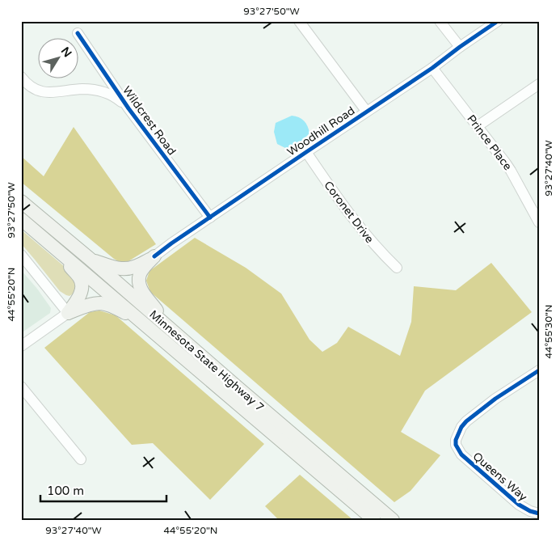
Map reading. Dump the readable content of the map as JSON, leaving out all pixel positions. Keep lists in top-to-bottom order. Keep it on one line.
{"streets":{"main road":["Minnesota State Highway 7"],"street":["Wildcrest Road","Woodhill Road","Prince Place","Coronet Drive","Queens Way"]},"crossings":[["Wildcrest Road","Woodhill Road"],["Woodhill Road","Prince Place"],["Woodhill Road","Coronet Drive"]],"scale_bar":"100 m","north":"top right","coordinates":["93°27'50\"W","93°27'40\"W","44°55'20\"N","44°55'30\"N"]}
